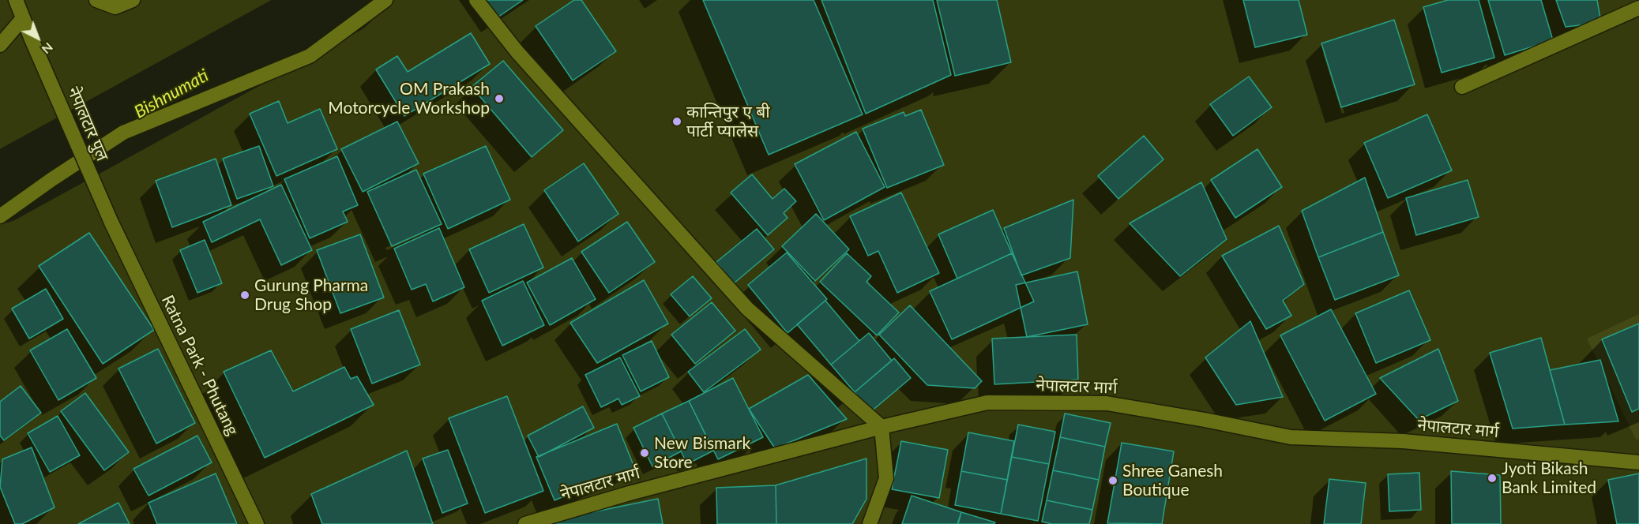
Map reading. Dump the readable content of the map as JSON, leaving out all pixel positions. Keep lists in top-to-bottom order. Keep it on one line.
{"streets":{"street":["नेपालटार पुल","Ratna Park - Phutang","नेपालटार मार्ग"]},"crossings":[["नेपालटार पुल","Ratna Park - Phutang"]],"water":["Bishnumati"],"places":["OM Prakash Motorcycle Workshop","कान्तिपुर ए बी पार्टी प्यालेस","Gurung Pharma Drug Shop","New Bismark Store","Jyoti Bikash Bank Limited","Shree Ganesh Boutique"],"north":"bottom right"}
